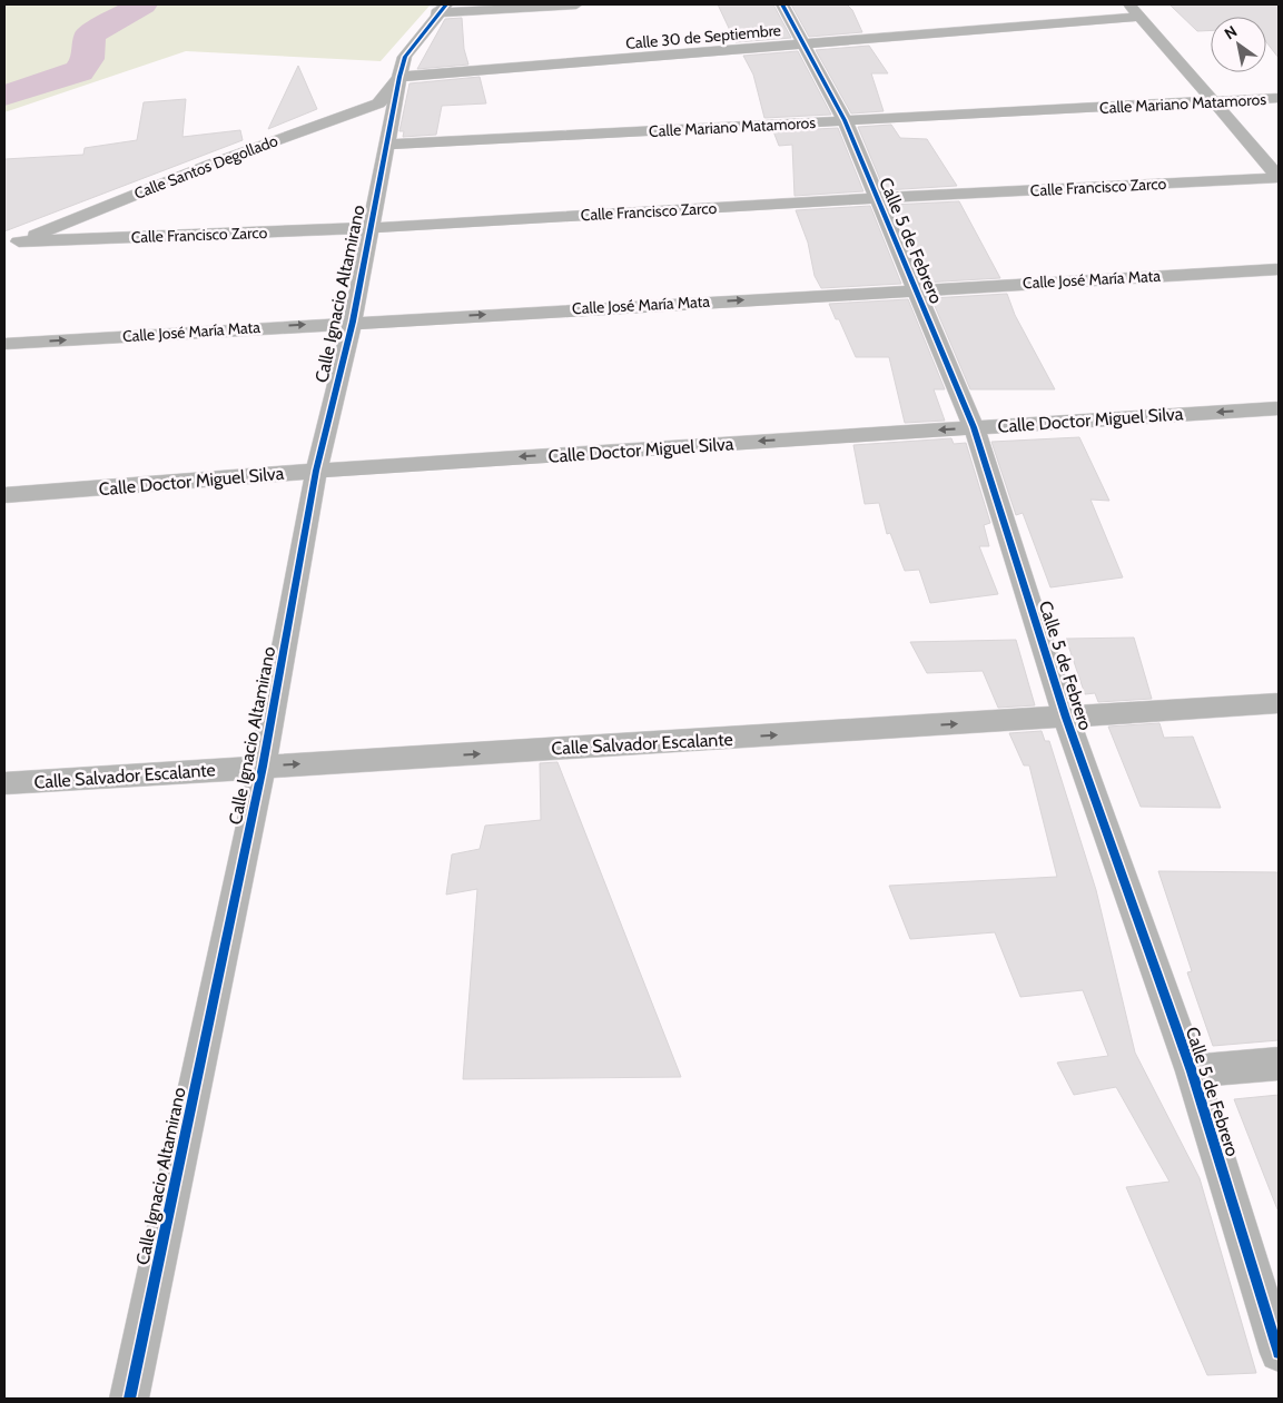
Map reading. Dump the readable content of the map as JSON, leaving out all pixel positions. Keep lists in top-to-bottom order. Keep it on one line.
{"streets":{"street":["Calle 30 de Septiembre","Calle Mariano Matamoros","Calle Santos Degollado","Calle Francisco Zarco","Calle 5 de Febrero","Calle José María Mata","Calle Ignacio Altamirano","Calle Doctor Miguel Silva","Calle Salvador Escalante"]},"crossings":[["Calle 30 de Septiembre","Calle 5 de Febrero"],["Calle 30 de Septiembre","Calle Ignacio Altamirano"],["Calle Mariano Matamoros","Calle 5 de Febrero"],["Calle Mariano Matamoros","Calle Ignacio Altamirano"],["Calle Santos Degollado","Calle Francisco Zarco"],["Calle Santos Degollado","Calle Ignacio Altamirano"],["Calle Francisco Zarco","Calle 5 de Febrero"],["Calle Francisco Zarco","Calle Ignacio Altamirano"],["Calle 5 de Febrero","Calle José María Mata"],["Calle 5 de Febrero","Calle Doctor Miguel Silva"],["Calle 5 de Febrero","Calle Salvador Escalante"],["Calle José María Mata","Calle Ignacio Altamirano"],["Calle Ignacio Altamirano","Calle Doctor Miguel Silva"],["Calle Ignacio Altamirano","Calle Salvador Escalante"]],"one_way":["Calle José María Mata","Calle Doctor Miguel Silva","Calle Salvador Escalante"],"north":"top left"}
